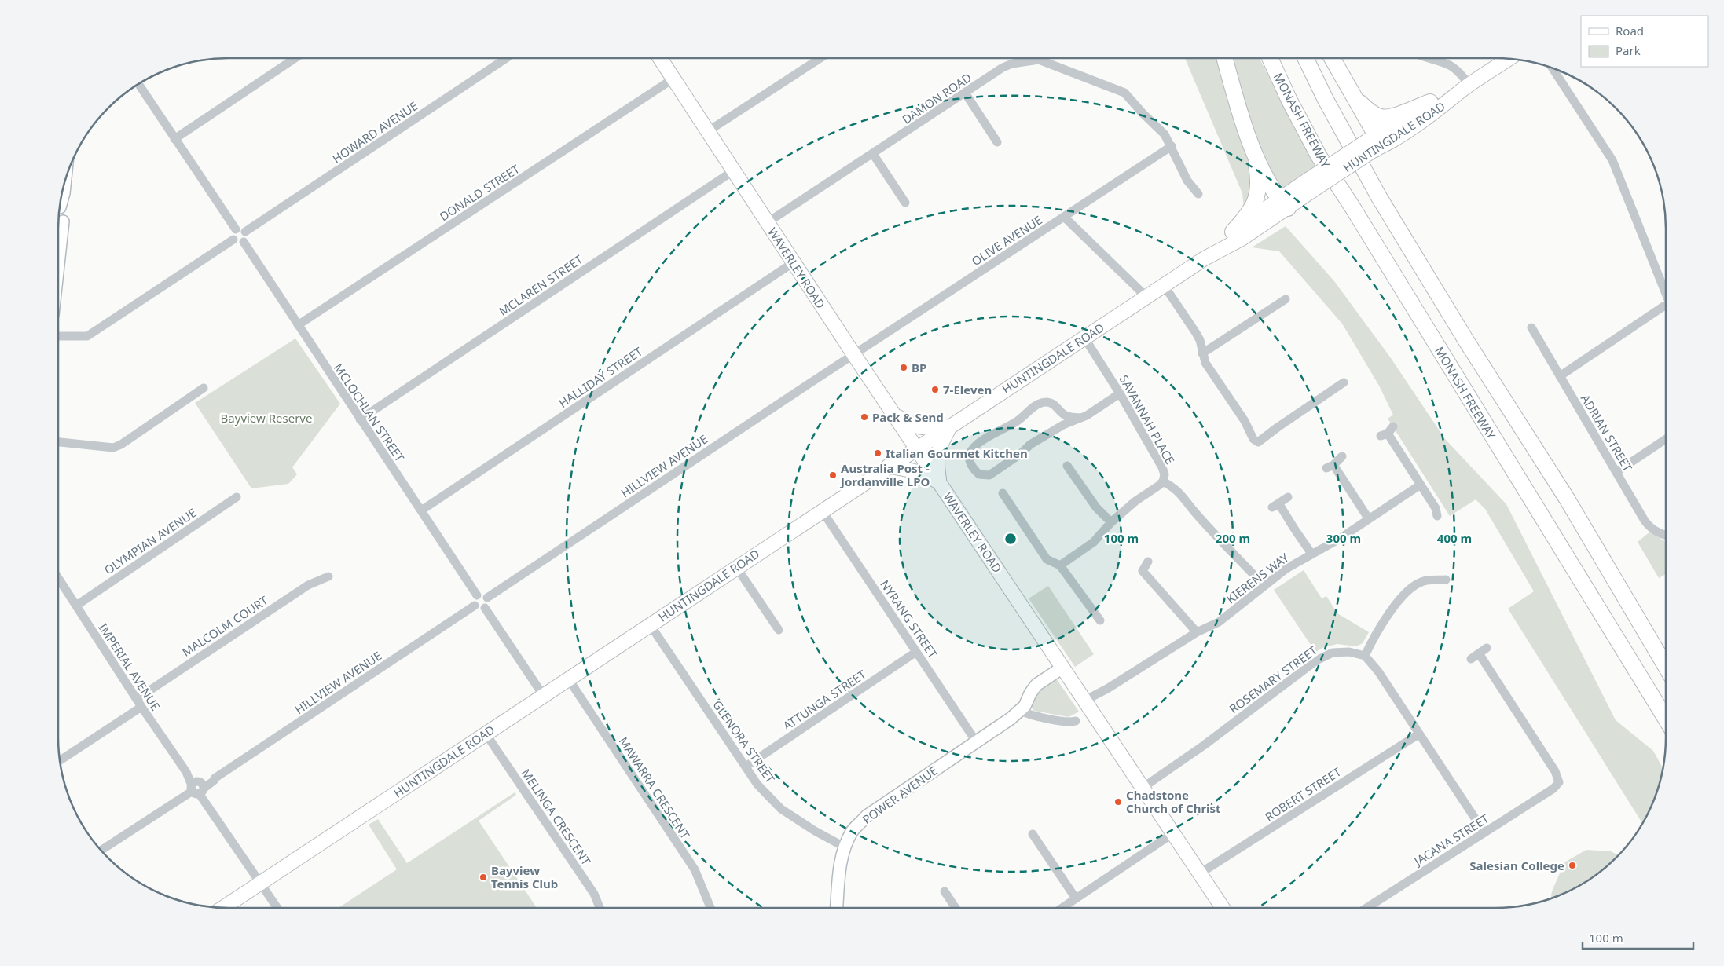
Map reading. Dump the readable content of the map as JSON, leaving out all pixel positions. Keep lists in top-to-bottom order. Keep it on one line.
{"streets":{"highway":["MONASH FREEWAY"],"main road":["HUNTINGDALE ROAD","WAVERLEY ROAD"],"street":["DAMON ROAD","HOWARD AVENUE","DONALD STREET","OLIVE AVENUE","MCLAREN STREET","HALLIDAY STREET","MCLOCHLAN STREET","SAVANNAH PLACE","ADRIAN STREET","HILLVIEW AVENUE","OLYMPIAN AVENUE","KIERENS WAY","NYRANG STREET","MALCOLM COURT","IMPERIAL AVENUE","ROSEMARY STREET","ATTUNGA STREET","GLENORA STREET","MAWARRA CRESCENT","ROBERT STREET","POWER AVENUE","MELINGA CRESCENT","JACANA STREET"]},"crossings":[["DAMON ROAD","OLIVE AVENUE"],["DAMON ROAD","WAVERLEY ROAD"],["HOWARD AVENUE","MCLOCHLAN STREET"],["HUNTINGDALE ROAD","WAVERLEY ROAD"],["HUNTINGDALE ROAD","SAVANNAH PLACE"],["HUNTINGDALE ROAD","NYRANG STREET"],["HUNTINGDALE ROAD","IMPERIAL AVENUE"],["HUNTINGDALE ROAD","GLENORA STREET"],["HUNTINGDALE ROAD","MAWARRA CRESCENT"],["HUNTINGDALE ROAD","MELINGA CRESCENT"],["DONALD STREET","WAVERLEY ROAD"],["DONALD STREET","MCLOCHLAN STREET"],["OLIVE AVENUE","WAVERLEY ROAD"],["OLIVE AVENUE","HILLVIEW AVENUE"],["WAVERLEY ROAD","MCLAREN STREET"],["WAVERLEY ROAD","HALLIDAY STREET"],["WAVERLEY ROAD","HILLVIEW AVENUE"],["WAVERLEY ROAD","KIERENS WAY"],["WAVERLEY ROAD","ROSEMARY STREET"],["WAVERLEY ROAD","ROBERT STREET"],["WAVERLEY ROAD","POWER AVENUE"],["MCLAREN STREET","MCLOCHLAN STREET"],["HALLIDAY STREET","MCLOCHLAN STREET"],["MCLOCHLAN STREET","HILLVIEW AVENUE"],["HILLVIEW AVENUE","IMPERIAL AVENUE"],["OLYMPIAN AVENUE","IMPERIAL AVENUE"],["NYRANG STREET","ATTUNGA STREET"],["NYRANG STREET","POWER AVENUE"],["MALCOLM COURT","IMPERIAL AVENUE"],["ATTUNGA STREET","GLENORA STREET"],["GLENORA STREET","POWER AVENUE"]],"parks":["Bayview Reserve"],"places":["BP","7-Eleven","Pack & Send","Italian Gourmet Kitchen","Australia Post - Jordanville LPO","Chadstone Church of Christ","Salesian College","Bayview Tennis Club"],"legend":["Road","Park"],"scale_bar":"100 m","rings":["100 m","200 m","300 m","400 m"]}
